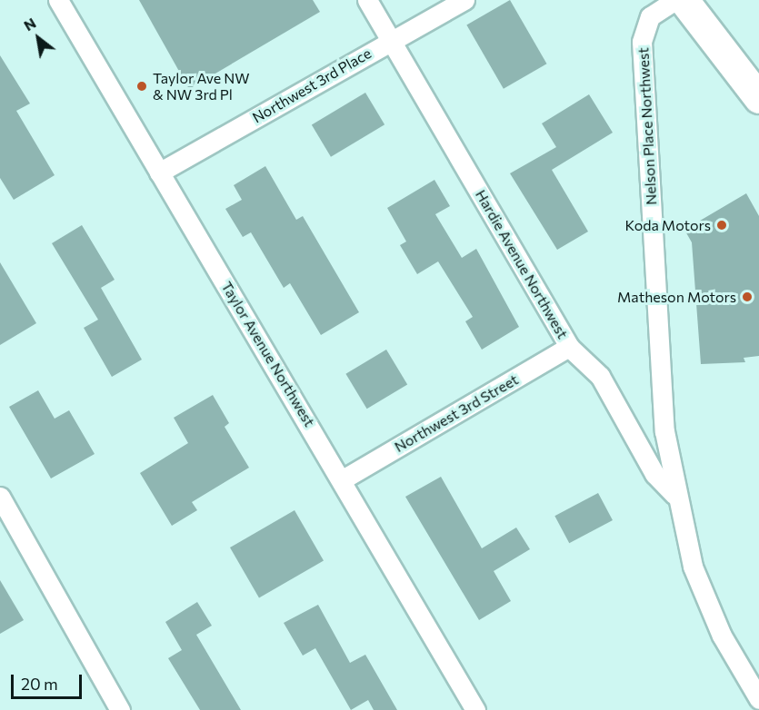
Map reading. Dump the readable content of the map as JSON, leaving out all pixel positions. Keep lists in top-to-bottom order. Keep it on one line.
{"streets":{"street":["Northwest 3rd Place","Nelson Place Northwest","Hardie Avenue Northwest","Taylor Avenue Northwest","Northwest 3rd Street"]},"crossings":[["Northwest 3rd Place","Hardie Avenue Northwest"],["Northwest 3rd Place","Taylor Avenue Northwest"],["Nelson Place Northwest","Hardie Avenue Northwest"],["Hardie Avenue Northwest","Northwest 3rd Street"],["Taylor Avenue Northwest","Northwest 3rd Street"]],"places":["Taylor Ave NW & NW 3rd Pl","Koda Motors","Matheson Motors"],"scale_bar":"20 m","north":"top left"}
